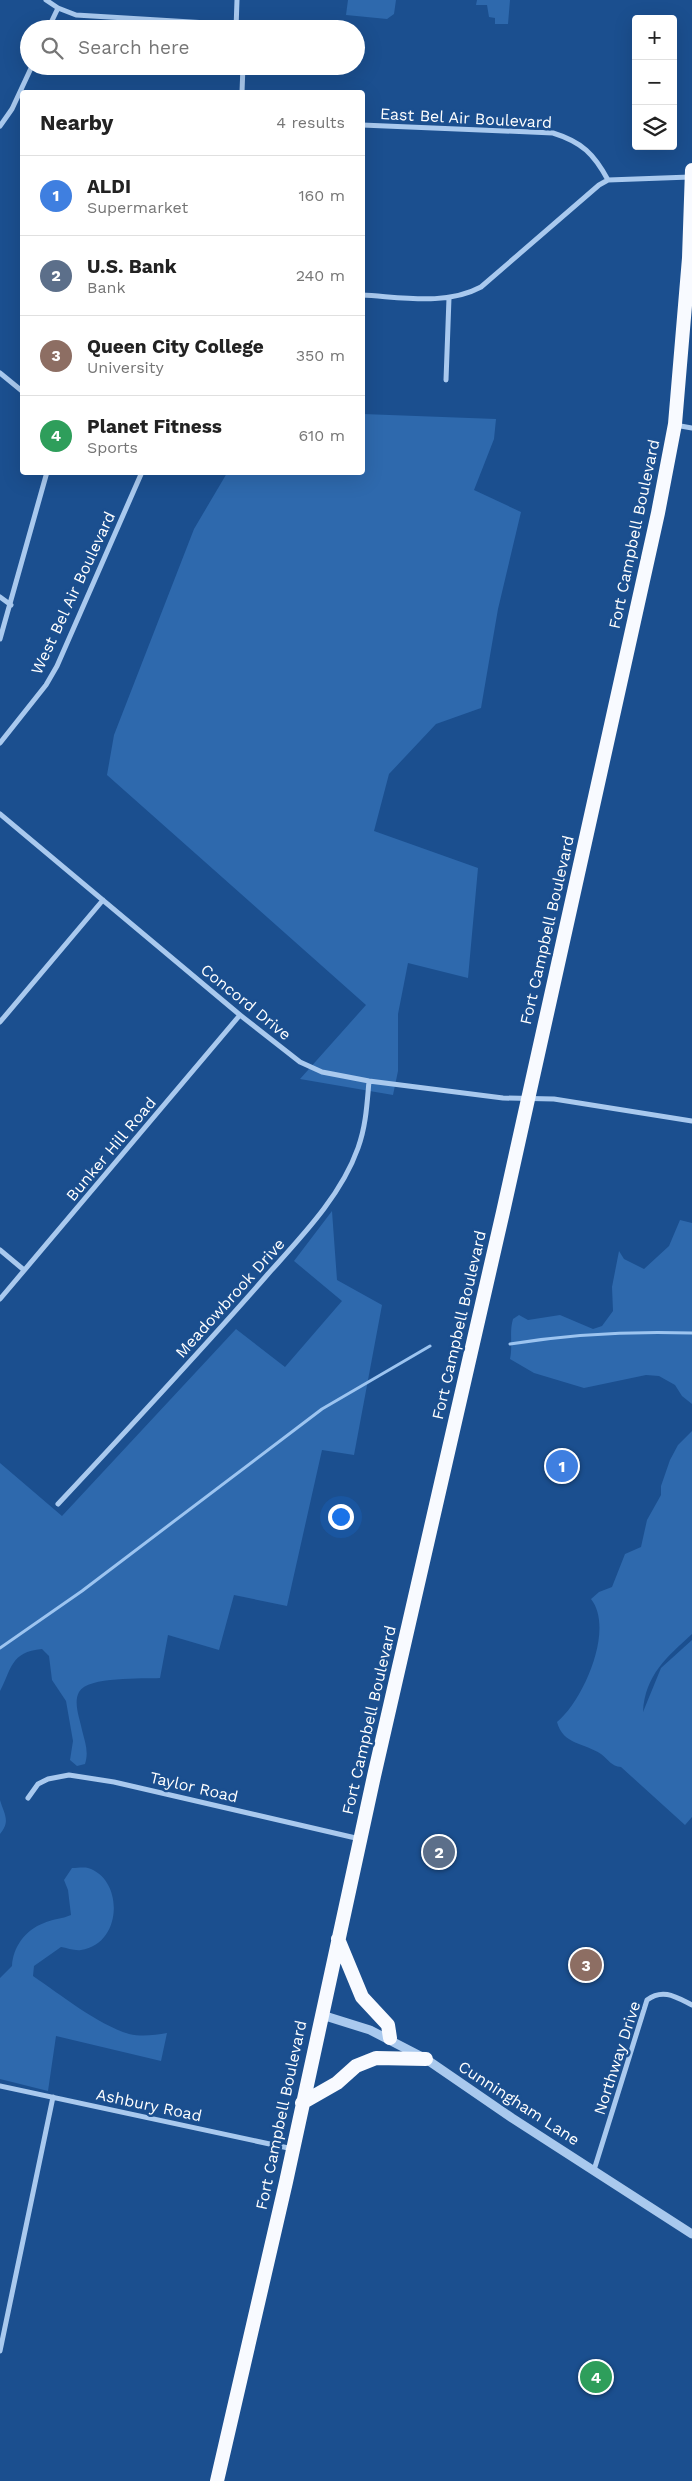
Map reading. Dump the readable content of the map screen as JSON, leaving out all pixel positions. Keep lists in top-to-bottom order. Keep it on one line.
{"streets":{"highway":["Fort Campbell Boulevard"],"street":["East Bel Air Boulevard","West Bel Air Boulevard","Concord Drive","Bunker Hill Road","Meadowbrook Drive","Taylor Road","Northway Drive","Cunningham Lane","Ashbury Road"]},"crossings":[["Fort Campbell Boulevard","Concord Drive"],["Fort Campbell Boulevard","Taylor Road"],["Fort Campbell Boulevard","Cunningham Lane"],["Fort Campbell Boulevard","Ashbury Road"],["Concord Drive","Bunker Hill Road"],["Concord Drive","Meadowbrook Drive"],["Northway Drive","Cunningham Lane"]],"page":{"map_buttons":["+","−"],"search":"Search here","heading":["Nearby","4 results"],"list":[{"mark":"1","name":"ALDI","note":"Supermarket","value":"160 m"},{"mark":"2","name":"U.S. Bank","note":"Bank","value":"240 m"},{"mark":"3","name":"Queen City College","note":"University","value":"350 m"},{"mark":"4","name":"Planet Fitness","note":"Sports","value":"610 m"}],"pins":["1","2","3","4"]}}
